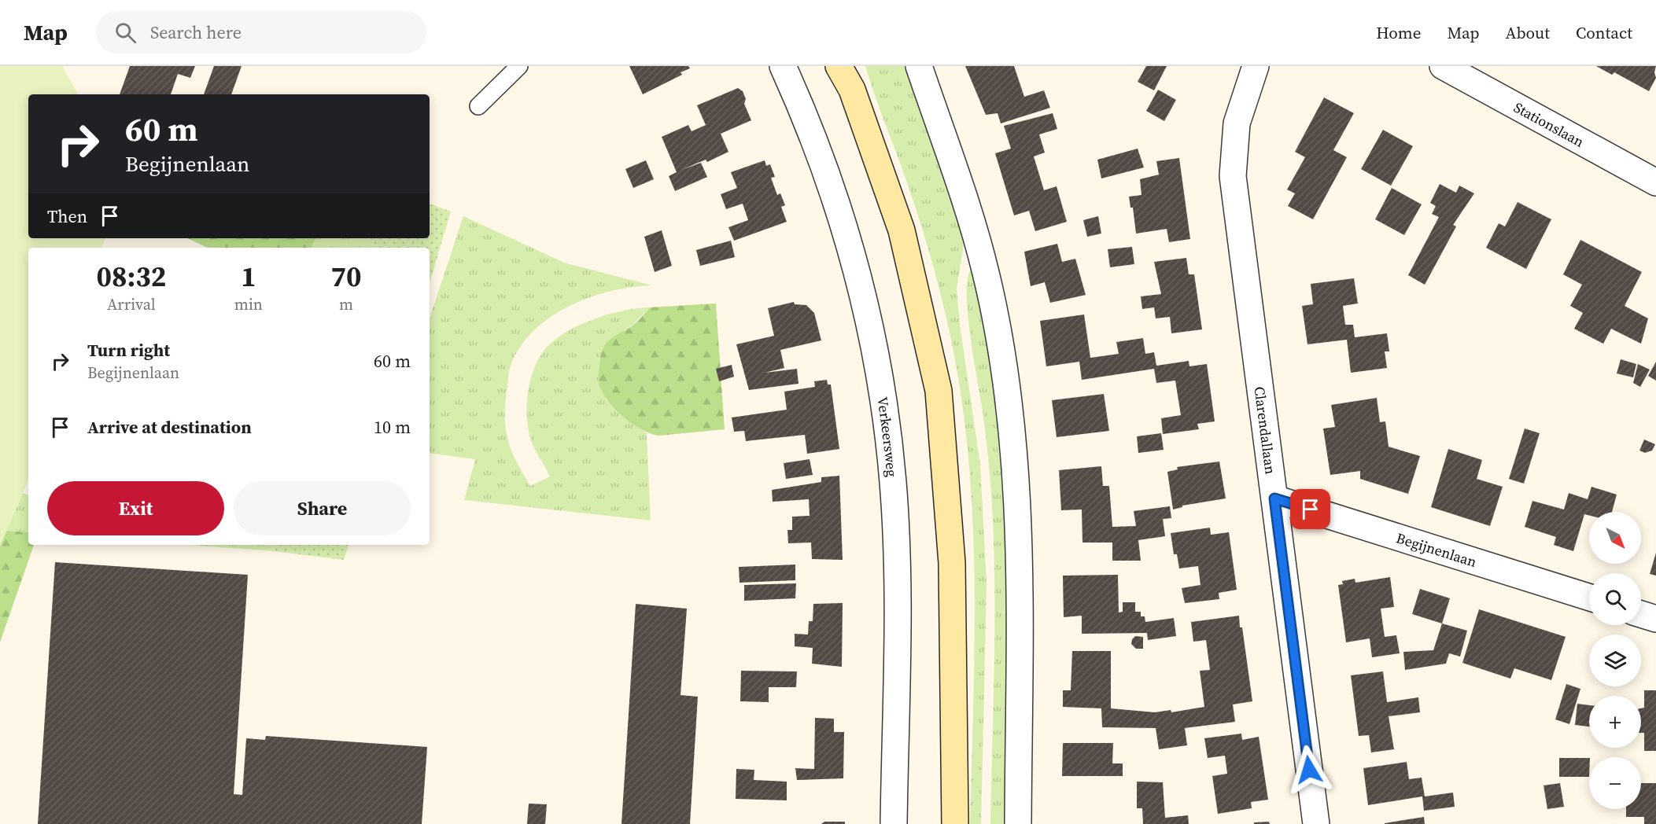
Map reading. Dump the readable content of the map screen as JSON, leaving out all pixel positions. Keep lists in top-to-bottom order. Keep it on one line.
{"streets":{"street":["Stationslaan","Clarendallaan","Verkeersweg","Begijnenlaan"]},"crossings":[["Clarendallaan","Begijnenlaan"]],"north":"bottom right","page":{"header":"Map","search":"Search here","nav":["Home","Map","About","Contact"],"turn":["60 m","Begijnenlaan"],"then":"Then","eta":["08:32","Arrival","1","min","70","m"],"list":[{"name":"Turn right","note":"Begijnenlaan","value":"60 m"},{"name":"Arrive at destination","value":"10 m"}],"buttons":["Exit","Share"],"map_buttons":["+","−"]}}
